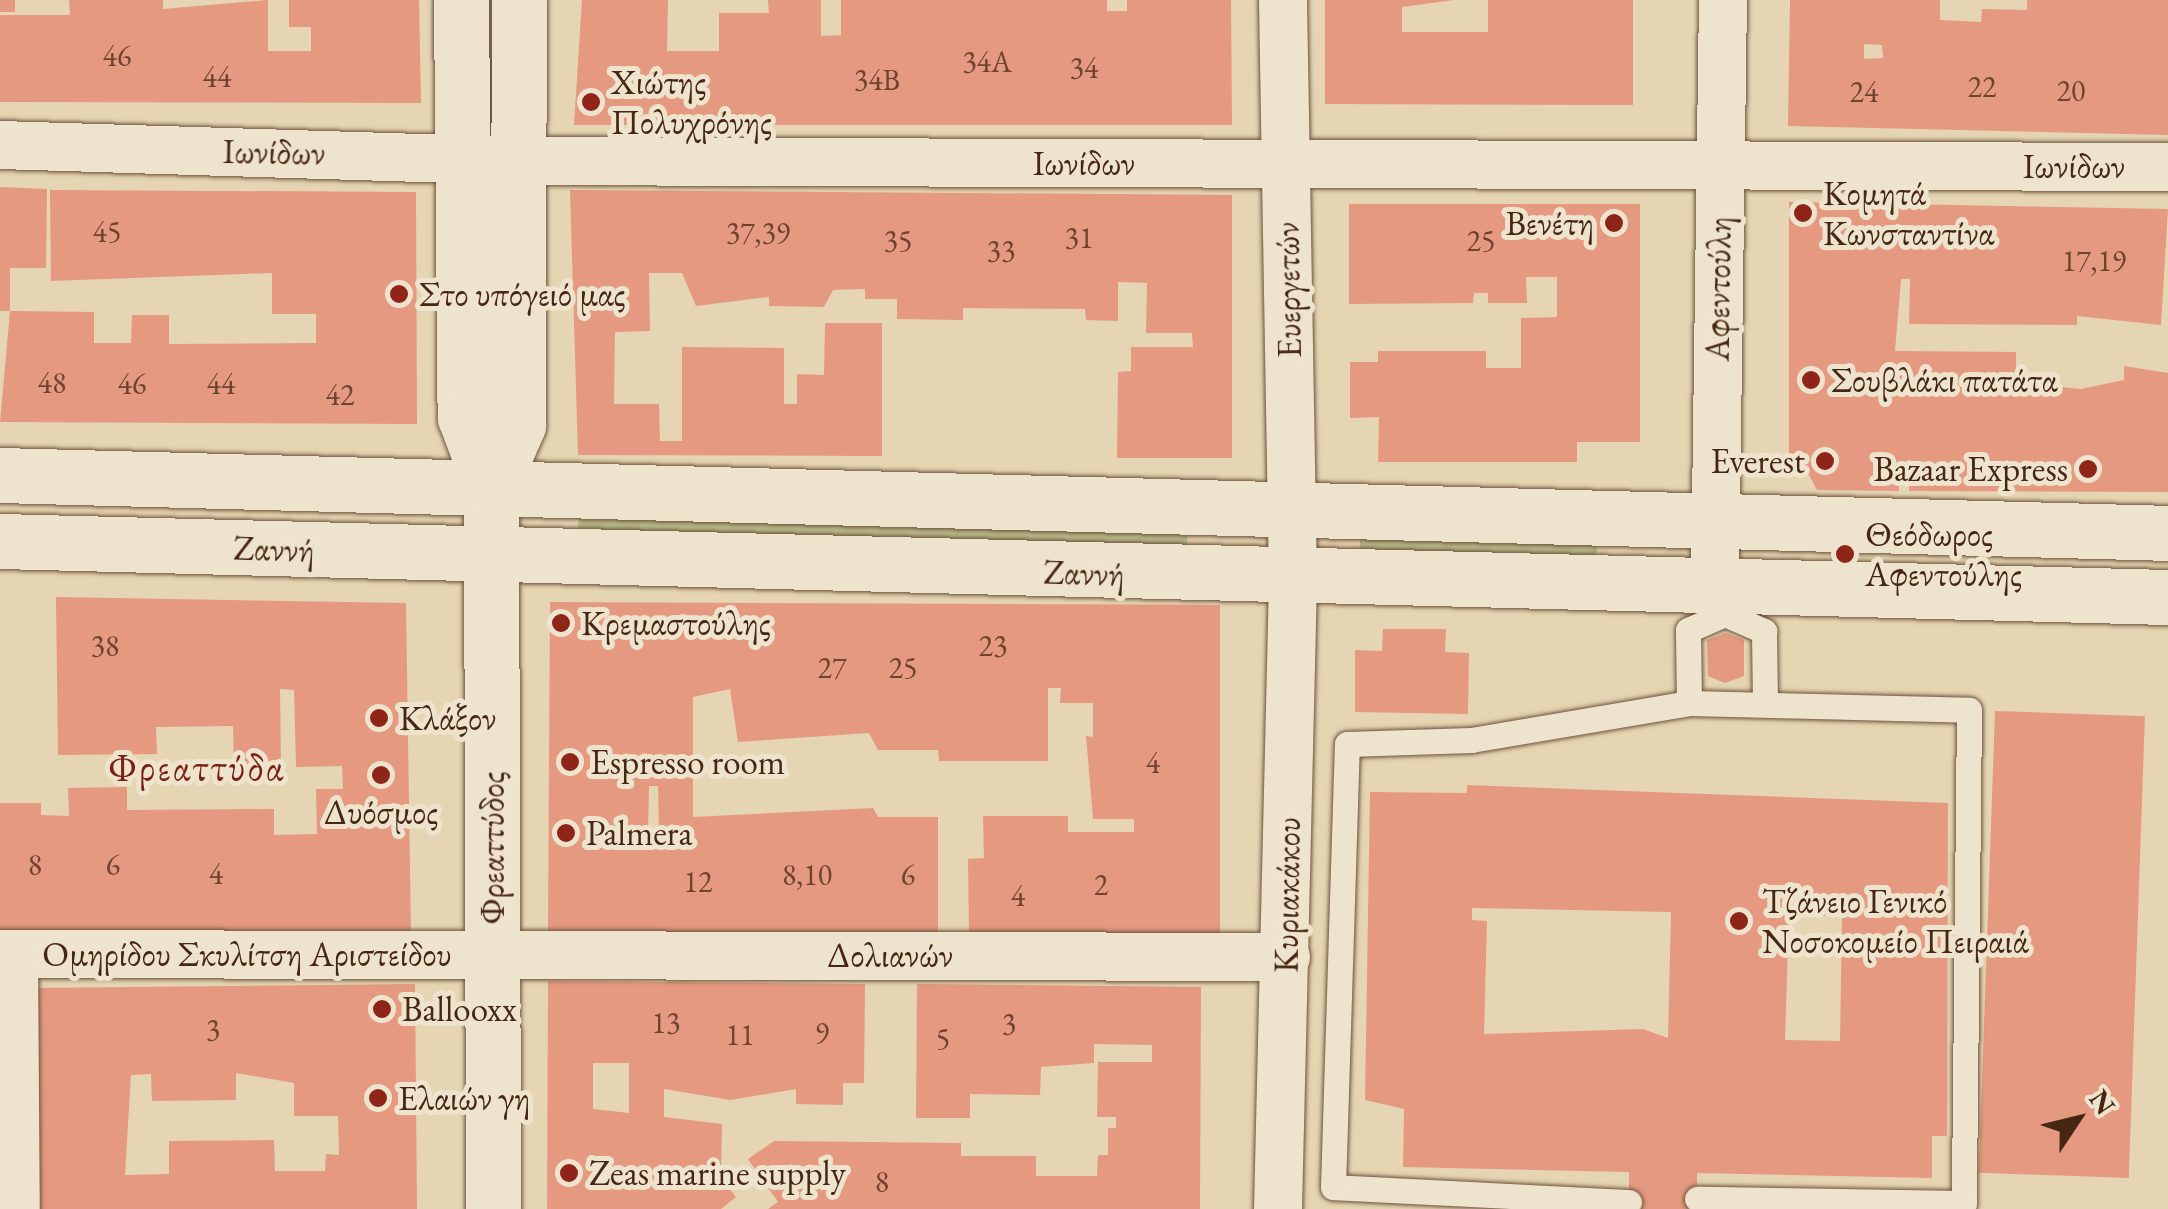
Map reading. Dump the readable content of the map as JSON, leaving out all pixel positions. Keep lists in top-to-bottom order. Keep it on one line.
{"streets":{"street":["Ιωνίδων","Αφεντούλη","Ευεργετών","Ζαννή","Φρεαττύδος","Κυριακάκου","Ομηρίδου Σκυλίτση Αριστείδου","Δολιανών"]},"crossings":[["Ιωνίδων","Αφεντούλη"],["Ιωνίδων","Ευεργετών"],["Ιωνίδων","Φρεαττύδος"],["Αφεντούλη","Ζαννή"],["Ευεργετών","Ζαννή"],["Ευεργετών","Κυριακάκου"],["Ζαννή","Φρεαττύδος"],["Ζαννή","Κυριακάκου"],["Φρεαττύδος","Ομηρίδου Σκυλίτση Αριστείδου"],["Φρεαττύδος","Δολιανών"],["Κυριακάκου","Δολιανών"],["Ομηρίδου Σκυλίτση Αριστείδου","Δολιανών"]],"districts":["Φρεαττύδα"],"places":["Χιώτης Πολυχρόνης","Κομητά Κωνσταντίνα","Βενέτη","Στο υπόγειό μας","Σουβλάκι πατάτα","Everest","Bazaar Express","Θεόδωρος Αφεντούλης","Κρεμαστούλης","Κλάξον","Espresso room","Δυόσμος","Palmera","Τζάνειο Γενικό Νοσοκομείο Πειραιά","Ballooxx","Ελαιών γη","Zeas marine supply"],"house_numbers":["46","34Α","34","44","34Β","22","20","24","45","37,39","31","35","25","33","17,19","48","46","44","42","38","23","27","25","4","8","6","4","8,10","6","12","2","4","13","3","3","9","11","5","8"],"north":"top right"}
